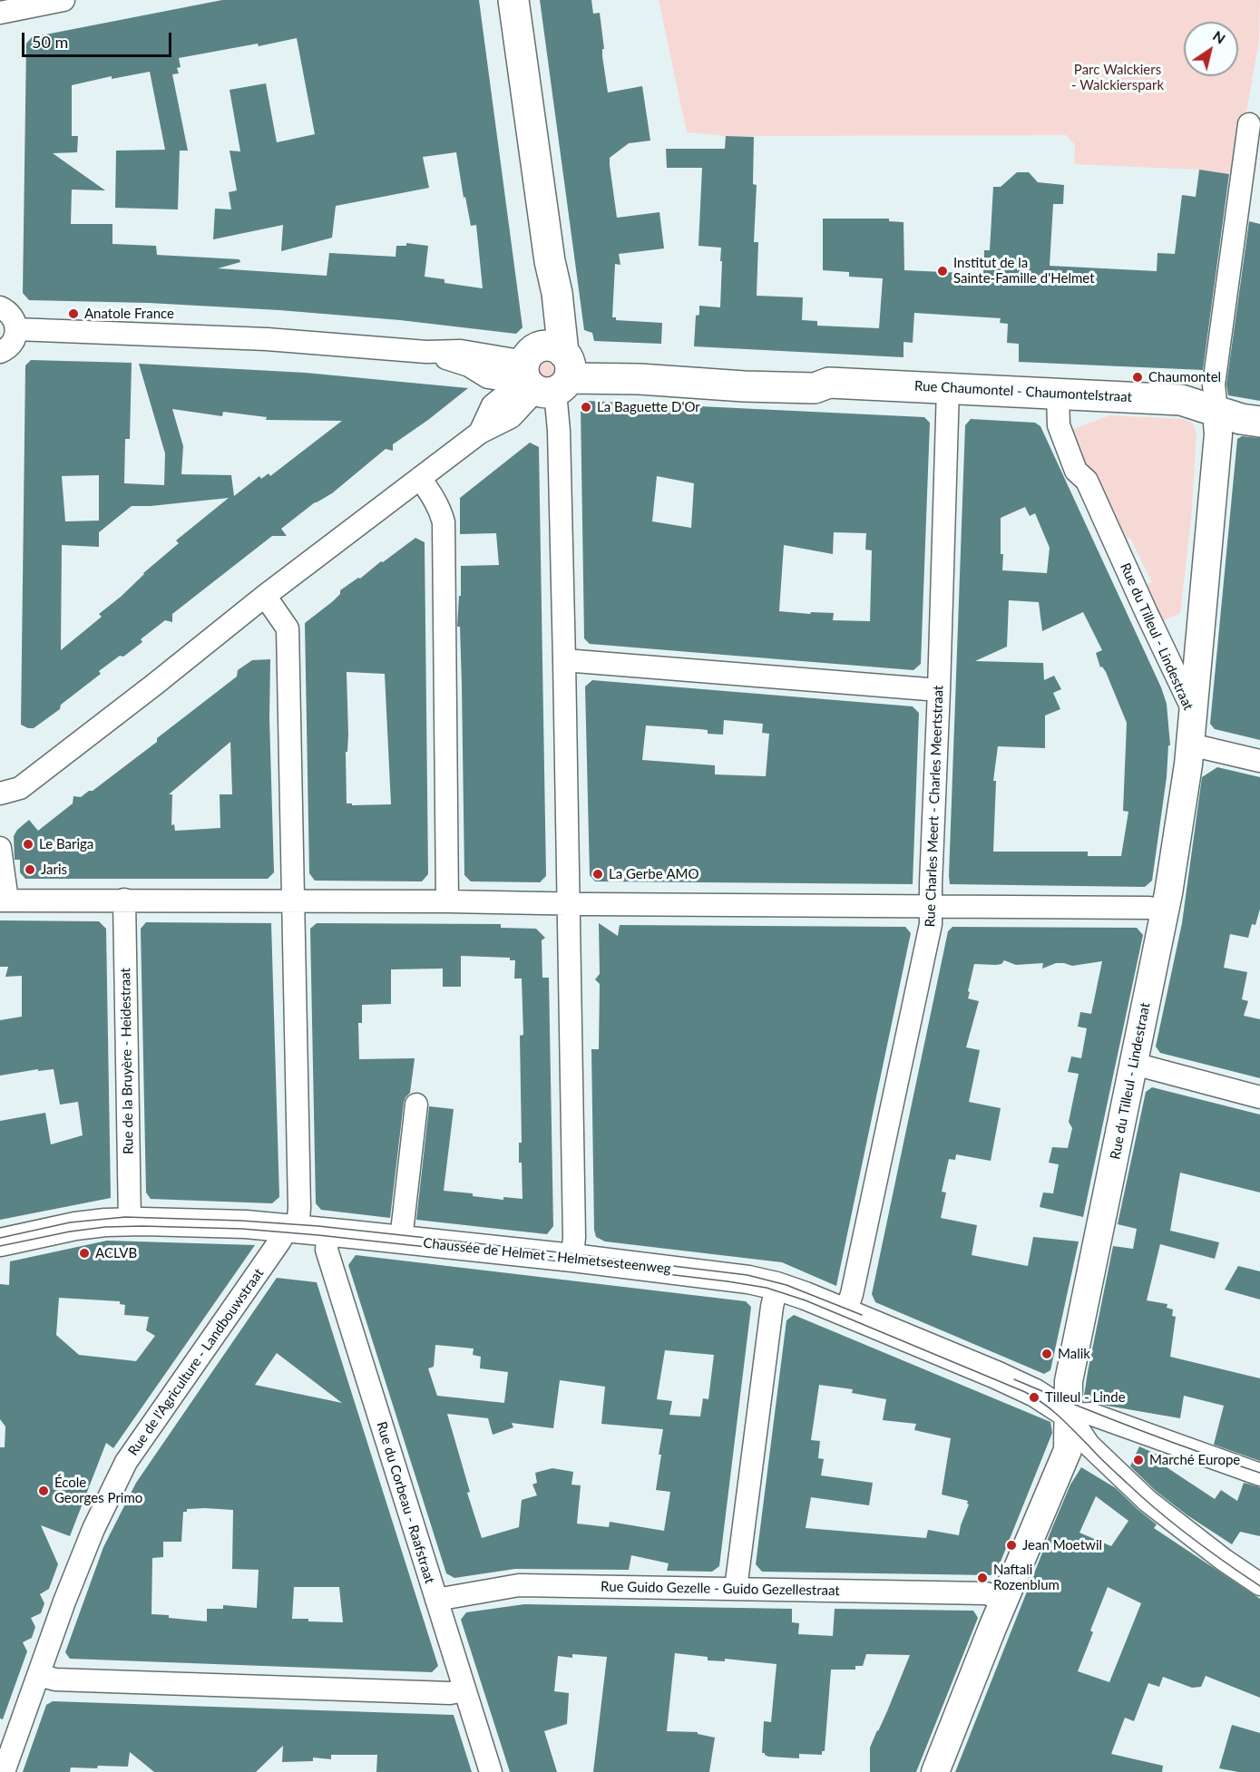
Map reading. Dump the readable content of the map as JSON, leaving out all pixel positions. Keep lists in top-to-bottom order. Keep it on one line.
{"streets":{"main road":["Rue Chaumontel - Chaumontelstraat"],"street":["Rue du Tilleul - Lindestraat","Rue Charles Meert - Charles Meertstraat","Rue de la Bruyère - Heidestraat","Chaussée de Helmet - Helmetsesteenweg","Rue de l'Agriculture - Landbouwstraat","Rue du Corbeau - Raafstraat","Rue Guido Gezelle - Guido Gezellestraat"]},"crossings":[["Rue Chaumontel - Chaumontelstraat","Rue du Tilleul - Lindestraat"],["Rue Chaumontel - Chaumontelstraat","Rue Charles Meert - Charles Meertstraat"],["Rue du Tilleul - Lindestraat","Chaussée de Helmet - Helmetsesteenweg"],["Rue du Tilleul - Lindestraat","Rue Guido Gezelle - Guido Gezellestraat"],["Rue Charles Meert - Charles Meertstraat","Chaussée de Helmet - Helmetsesteenweg"],["Rue de la Bruyère - Heidestraat","Chaussée de Helmet - Helmetsesteenweg"],["Chaussée de Helmet - Helmetsesteenweg","Rue de l'Agriculture - Landbouwstraat"],["Chaussée de Helmet - Helmetsesteenweg","Rue du Corbeau - Raafstraat"],["Rue du Corbeau - Raafstraat","Rue Guido Gezelle - Guido Gezellestraat"]],"parks":["Parc Walckiers - Walckierspark"],"places":["Institut de la Sainte-Famille d'Helmet","Anatole France","Chaumontel","La Baguette D'Or","Le Bariga","Jaris","La Gerbe AMO","ACLVB","Malik","Tilleul - Linde","Marché Europe","École Georges Primo","Jean Moetwil","Naftali Rozenblum"],"scale_bar":"50 m","north":"top right"}
